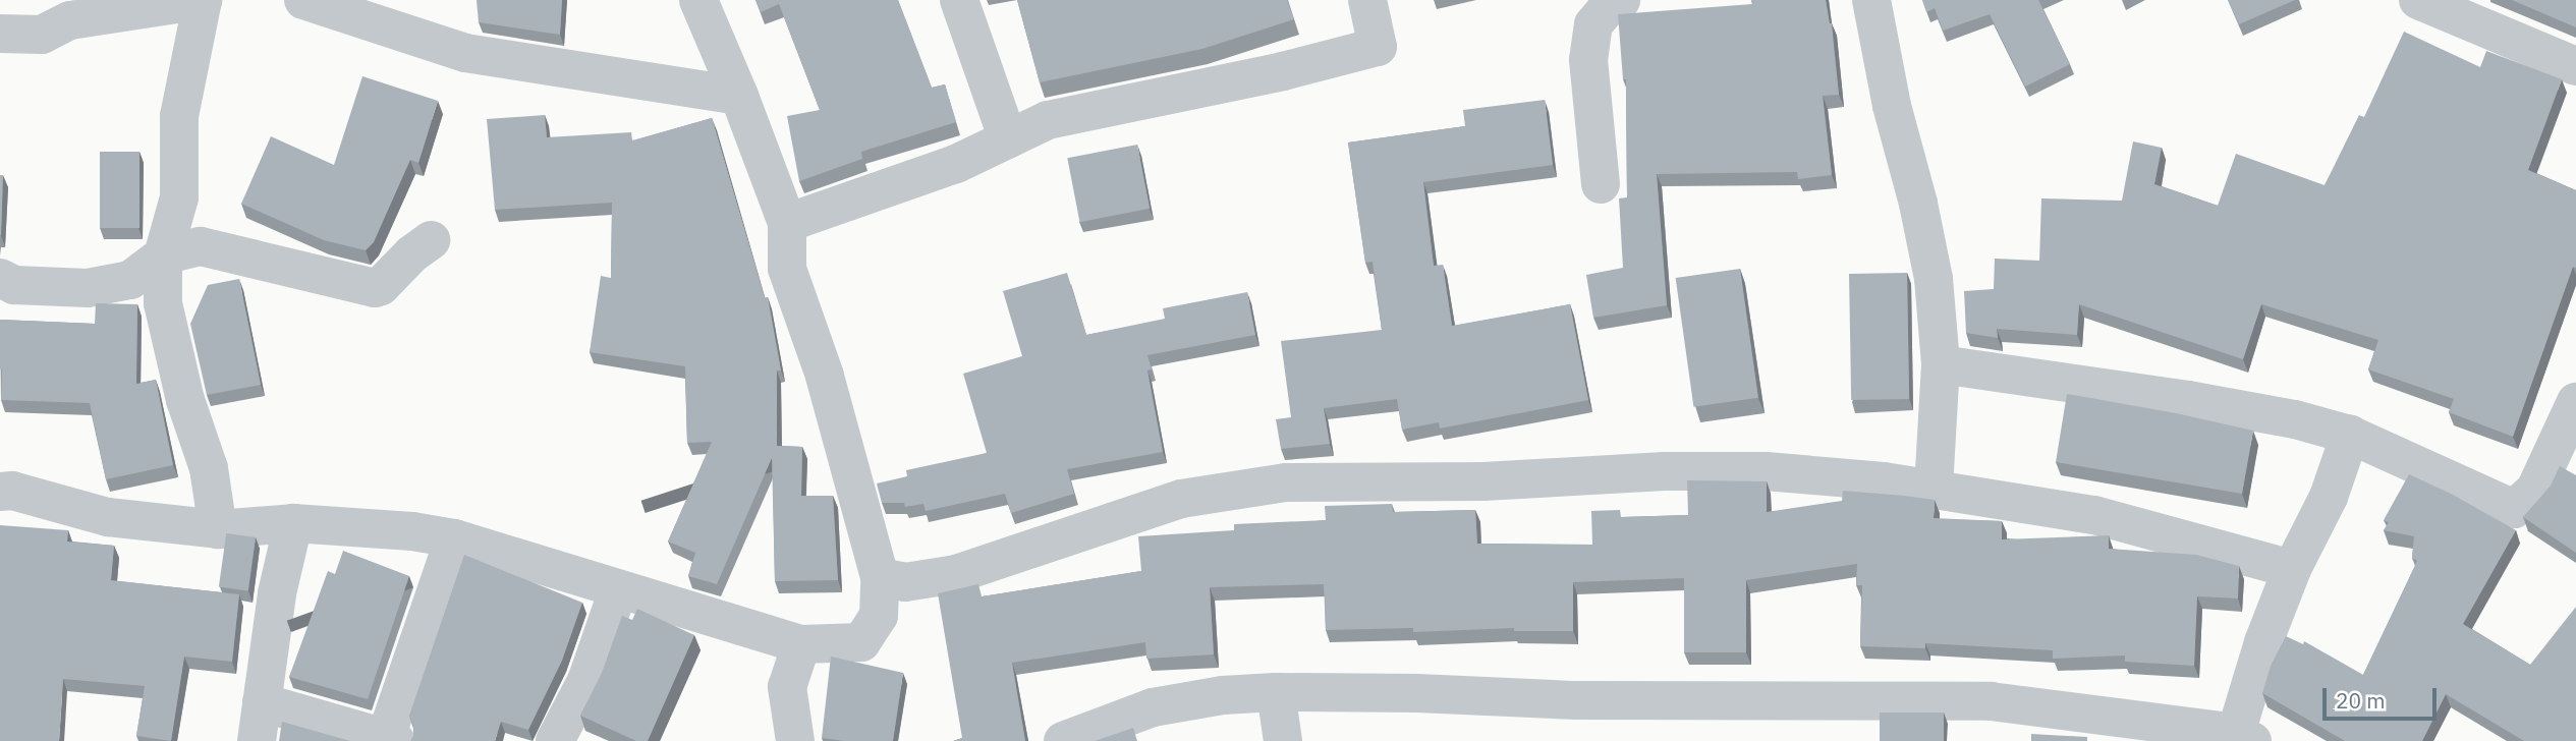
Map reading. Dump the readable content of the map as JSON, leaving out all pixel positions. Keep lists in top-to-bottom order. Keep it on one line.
{"scale_bar":"20 m"}
